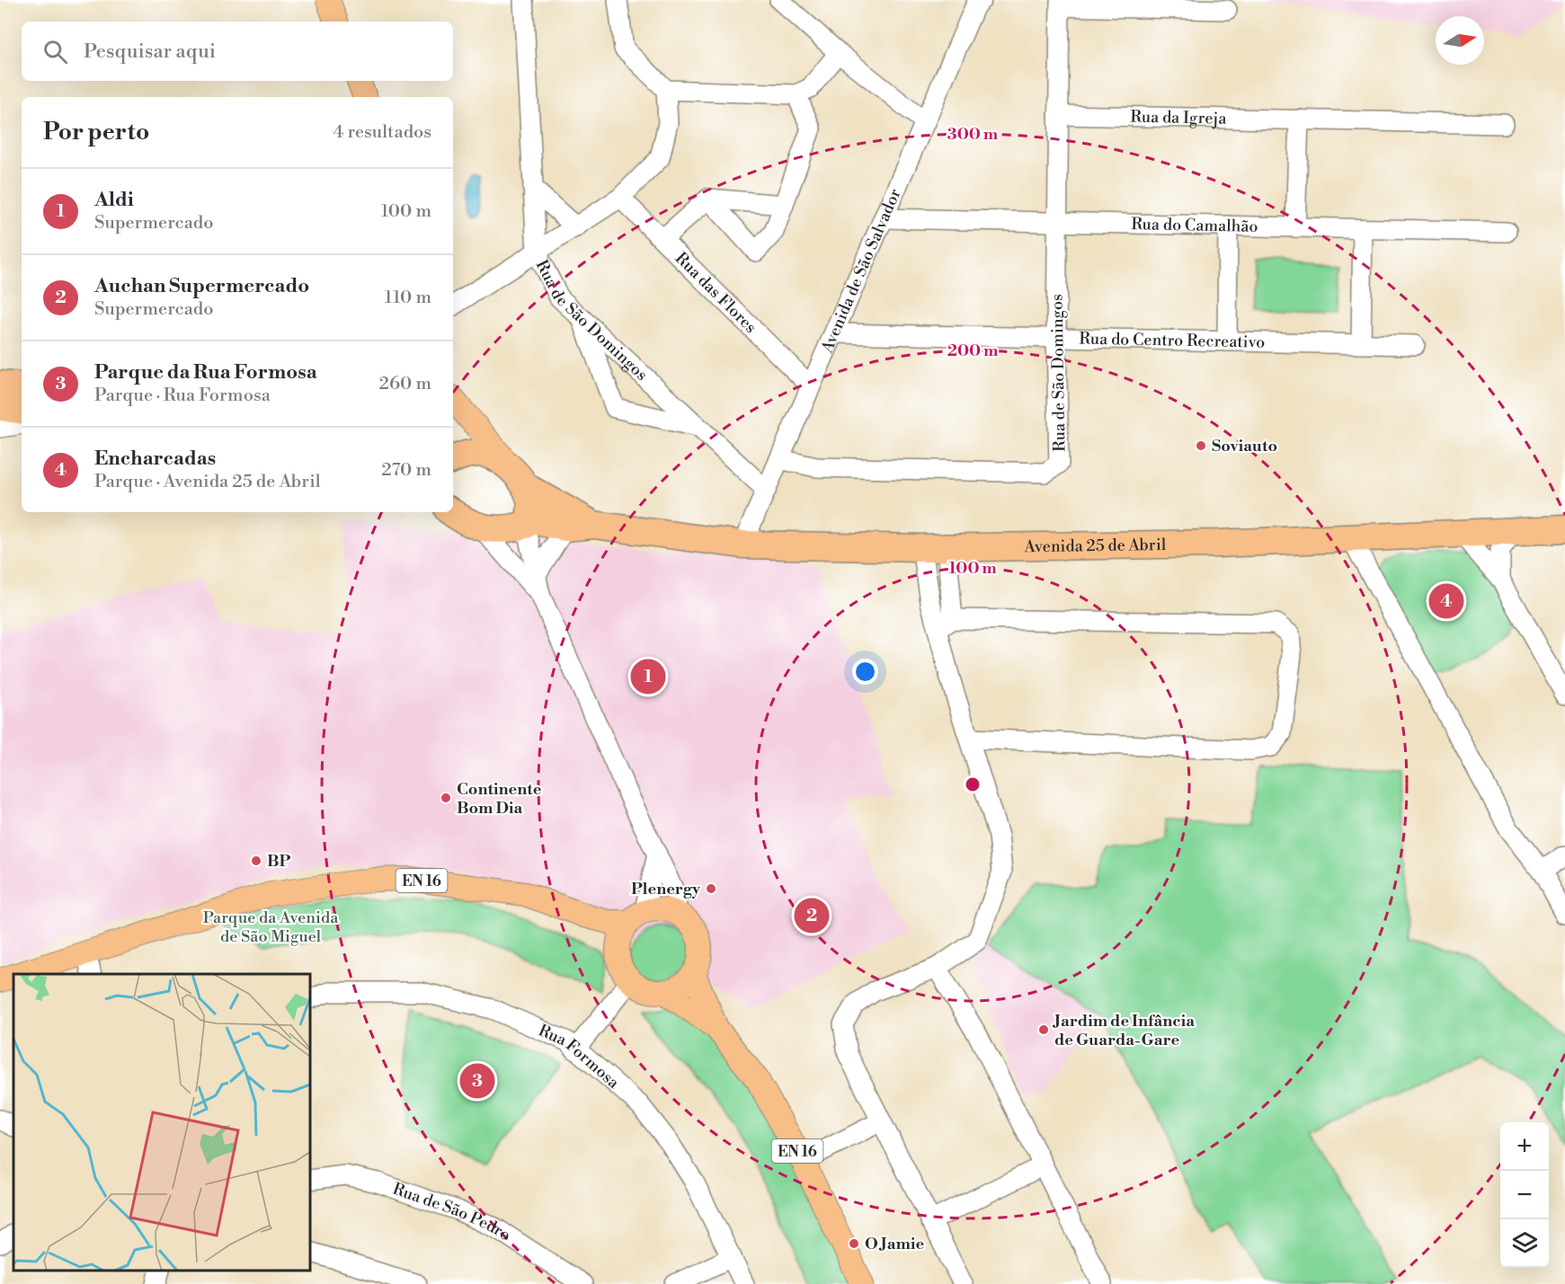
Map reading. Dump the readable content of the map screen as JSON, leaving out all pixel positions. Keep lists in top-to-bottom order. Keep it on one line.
{"streets":{"highway":["Avenida 25 de Abril"],"main road":["EN 16"],"street":["Rua da Igreja","Rua do Camalhão","Avenida de São Salvador","Rua das Flores","Rua de São Domingos","Rua do Centro Recreativo","Rua Formosa","Rua de São Pedro"]},"crossings":[["Rua da Igreja","Rua de São Domingos"],["Rua do Camalhão","Avenida de São Salvador"],["Rua do Camalhão","Rua de São Domingos"],["Avenida de São Salvador","Rua das Flores"],["Avenida de São Salvador","Rua de São Domingos"],["Avenida de São Salvador","Rua do Centro Recreativo"],["Avenida de São Salvador","Avenida 25 de Abril"],["Rua de São Domingos","Rua do Centro Recreativo"]],"parks":["Parque da Avenida de São Miguel"],"places":["Soviauto","Continente Bom Dia","BP","Plenergy","Jardim de Infância de Guarda-Gare","O Jamie"],"north":"right","page":{"search":"Pesquisar aqui","heading":["Por perto","4 resultados"],"list":[{"mark":"1","name":"Aldi","note":"Supermercado","value":"100 m"},{"mark":"2","name":"Auchan Supermercado","note":"Supermercado","value":"110 m"},{"mark":"3","name":"Parque da Rua Formosa","note":"Parque · Rua Formosa","value":"260 m"},{"mark":"4","name":"Encharcadas","note":"Parque · Avenida 25 de Abril","value":"270 m"}],"pins":["4","1","2","3"],"map_buttons":["+","−"]},"rings":["300 m","200 m","100 m"]}
